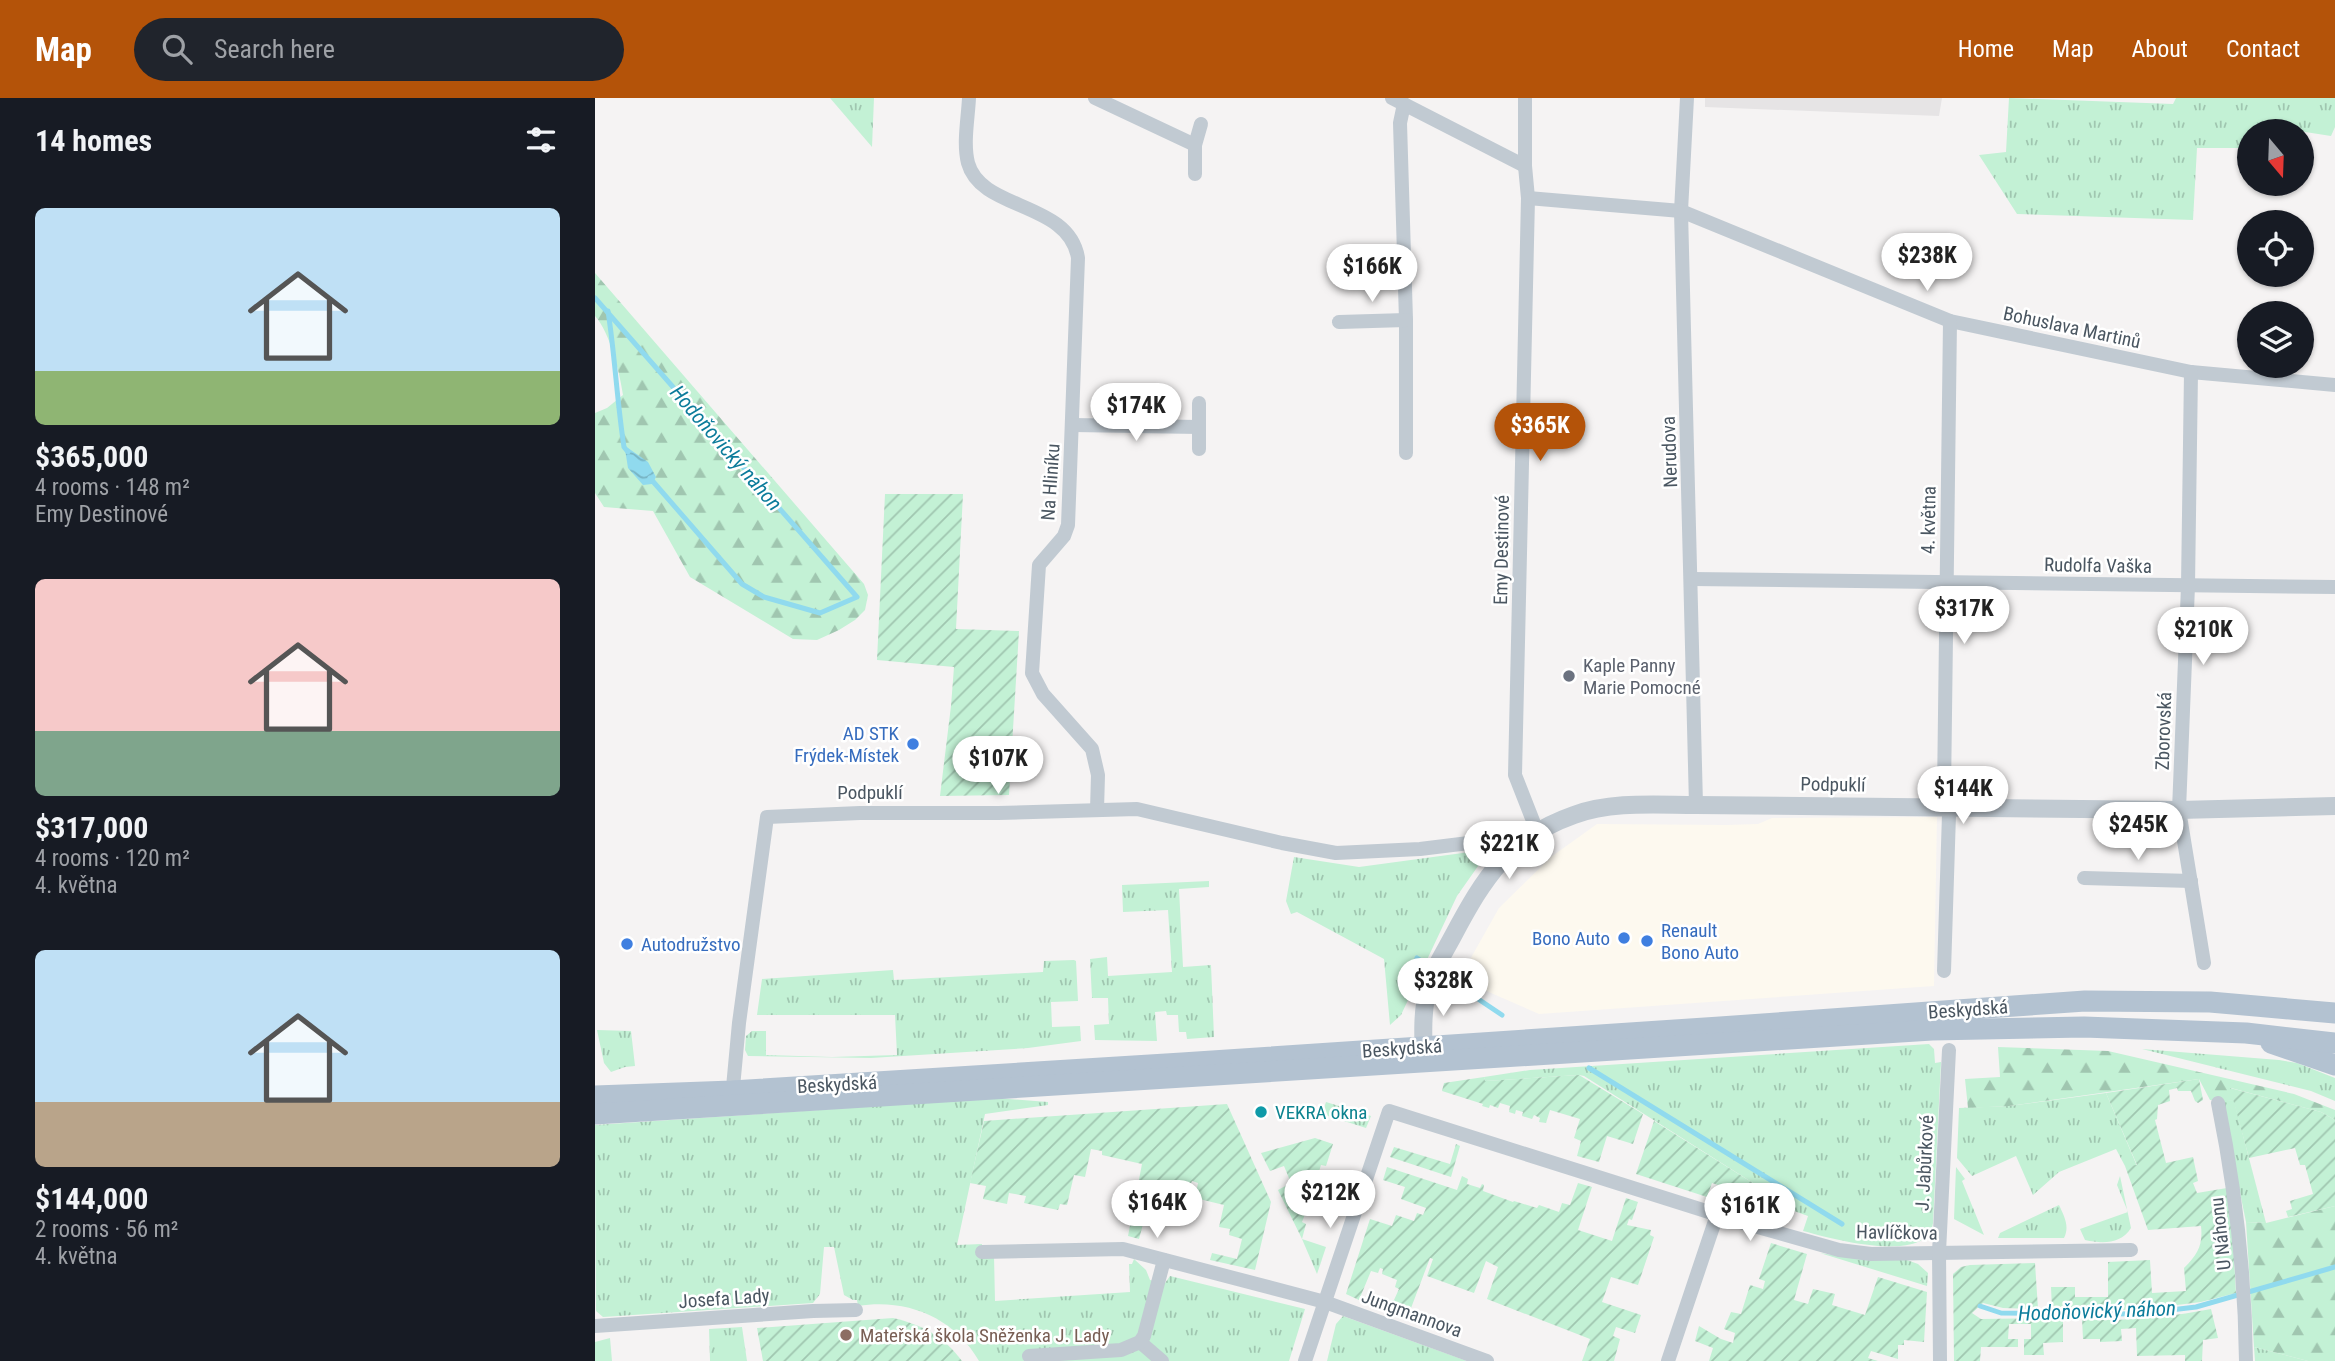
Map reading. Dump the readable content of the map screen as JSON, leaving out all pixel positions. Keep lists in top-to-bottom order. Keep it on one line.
{"streets":{"main road":["Beskydská"],"street":["Bohuslava Martinů","Nerudova","Na Hliníku","4. května","Emy Destinové","Rudolfa Vaška","Zborovská","Podpuklí","J. Jabůrkové","Havlíčkova","U Náhonu","Josefa Lady","Jungmannova"]},"crossings":[["Bohuslava Martinů","Nerudova"],["Bohuslava Martinů","4. května"],["Bohuslava Martinů","Emy Destinové"],["Bohuslava Martinů","Zborovská"],["Nerudova","Rudolfa Vaška"],["Nerudova","Podpuklí"],["Na Hliníku","Podpuklí"],["4. května","Rudolfa Vaška"],["4. května","Podpuklí"],["Emy Destinové","Podpuklí"],["Rudolfa Vaška","Zborovská"],["Zborovská","Podpuklí"],["Podpuklí","Beskydská"],["J. Jabůrkové","Havlíčkova"],["Havlíčkova","Jungmannova"]],"water":["Hodoňovický náhon"],"places":["Kaple Panny Marie Pomocné","AD STK Frýdek-Místek","Bono Auto","Renault Bono Auto","Autodružstvo","VEKRA okna","Mateřská škola Sněženka J. Lady"],"north":"bottom","page":{"header":"Map","search":"Search here","nav":["Home","Map","About","Contact"],"heading":"14 homes","list":[{"name":"$365,000","note":"4 rooms · 148 m² · Emy Destinové"},{"name":"$317,000","note":"4 rooms · 120 m² · 4. května"},{"name":"$144,000","note":"2 rooms · 56 m² · 4. května"}],"price":["$238K","$166K","$174K","$365K","$317K","$210K","$107K","$144K","$245K","$221K","$328K","$212K","$164K","$161K"]}}
